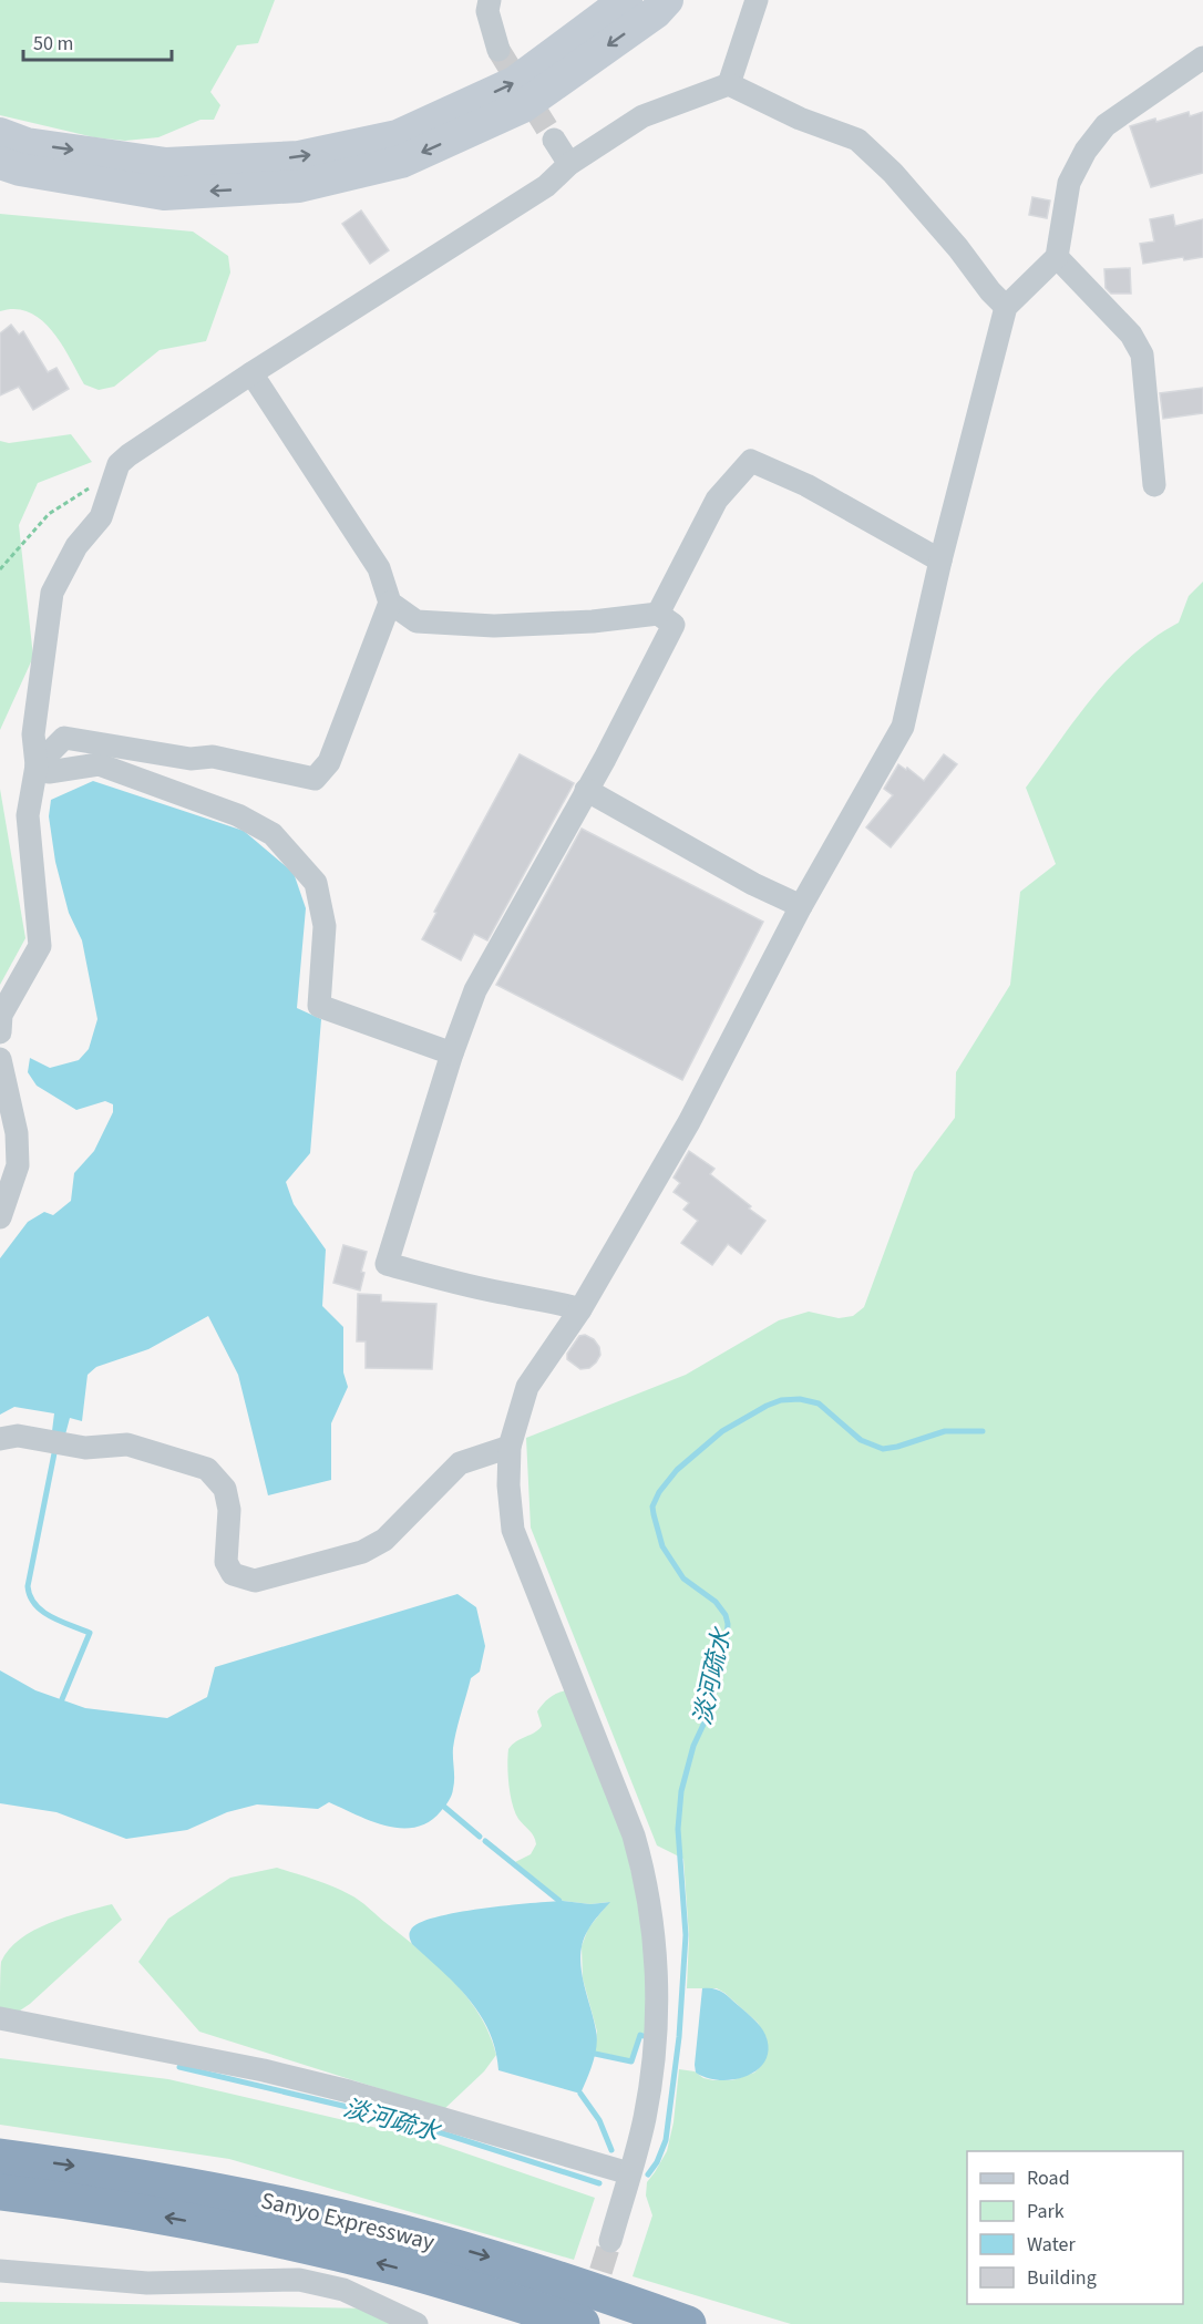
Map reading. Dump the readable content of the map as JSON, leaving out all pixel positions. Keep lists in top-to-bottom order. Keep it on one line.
{"streets":{"highway":["Sanyo Expressway"]},"water":["淡河疏水"],"legend":["Road","Park","Water","Building"],"scale_bar":"50 m"}
